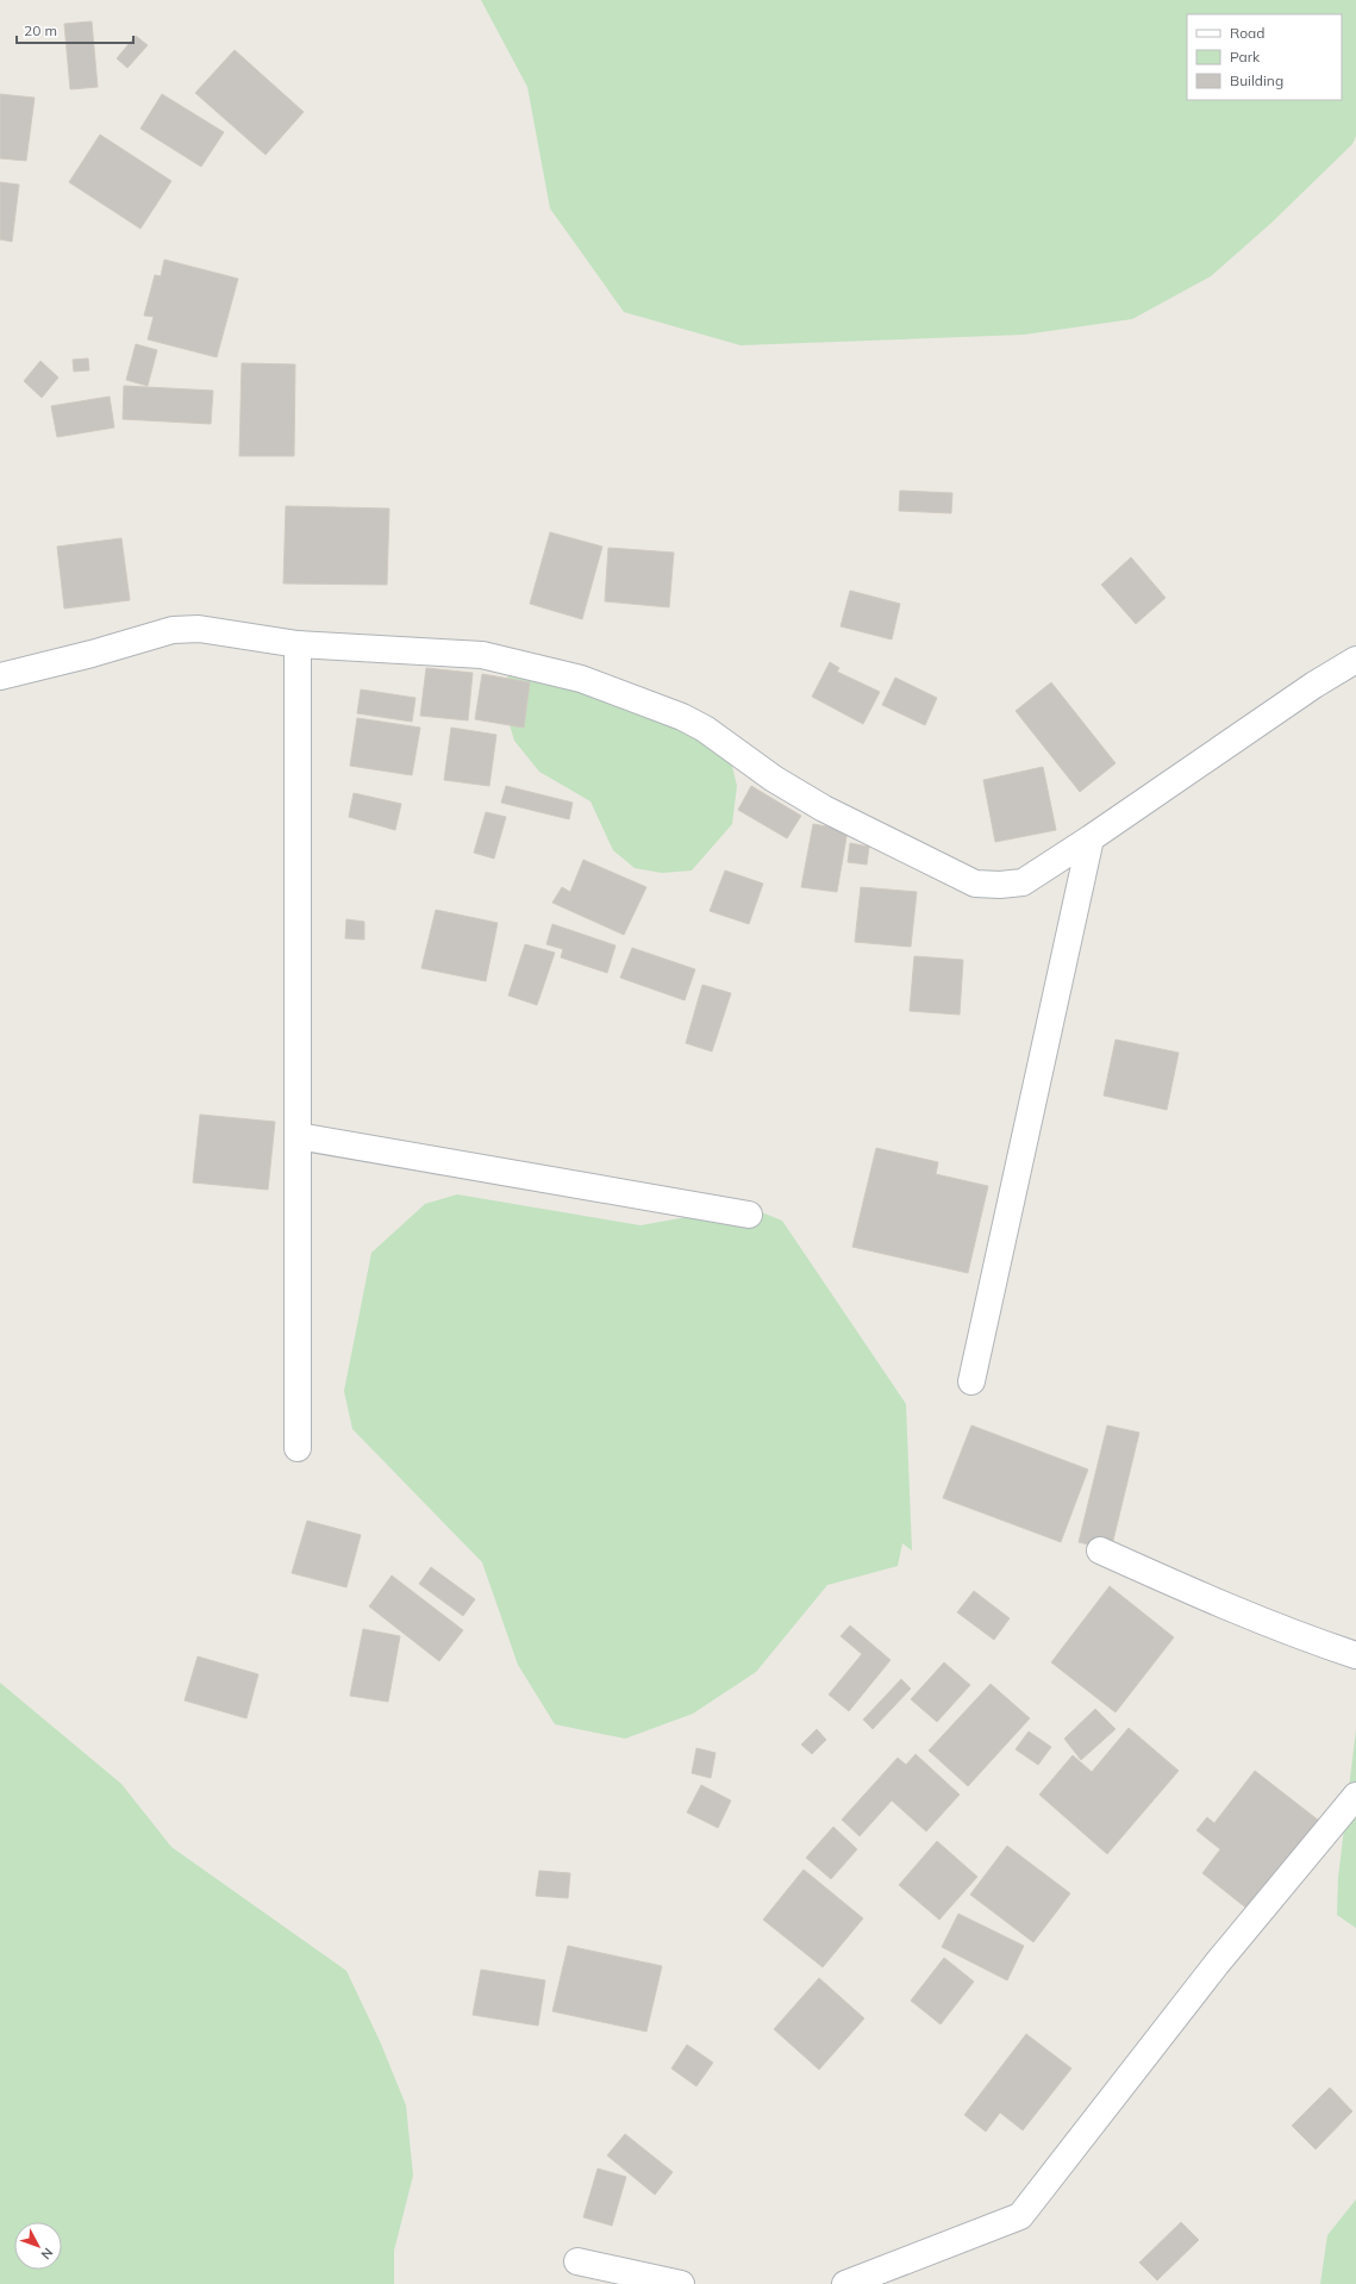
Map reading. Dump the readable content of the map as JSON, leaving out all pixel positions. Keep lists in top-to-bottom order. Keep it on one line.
{"legend":["Road","Park","Building"],"scale_bar":"20 m","north":"bottom right"}
